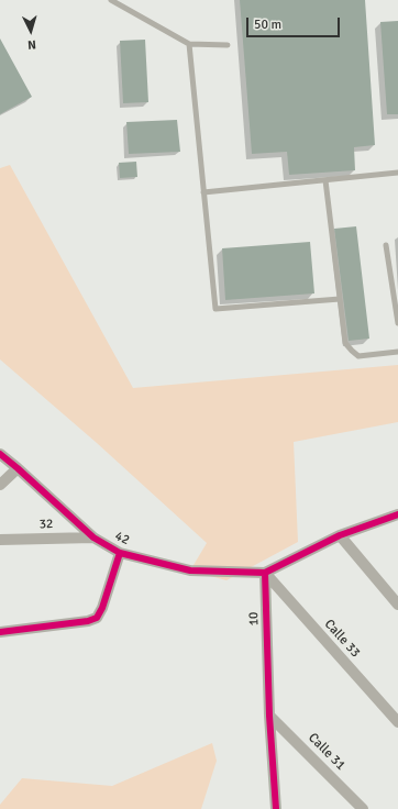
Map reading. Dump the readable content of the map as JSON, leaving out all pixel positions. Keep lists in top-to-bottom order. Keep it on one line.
{"streets":{"street":["32","42","10","Calle 33","Calle 31"]},"crossings":[["32","42"],["42","10"],["42","Calle 33"],["10","Calle 33"],["10","Calle 31"]],"scale_bar":"50 m","north":"bottom"}
